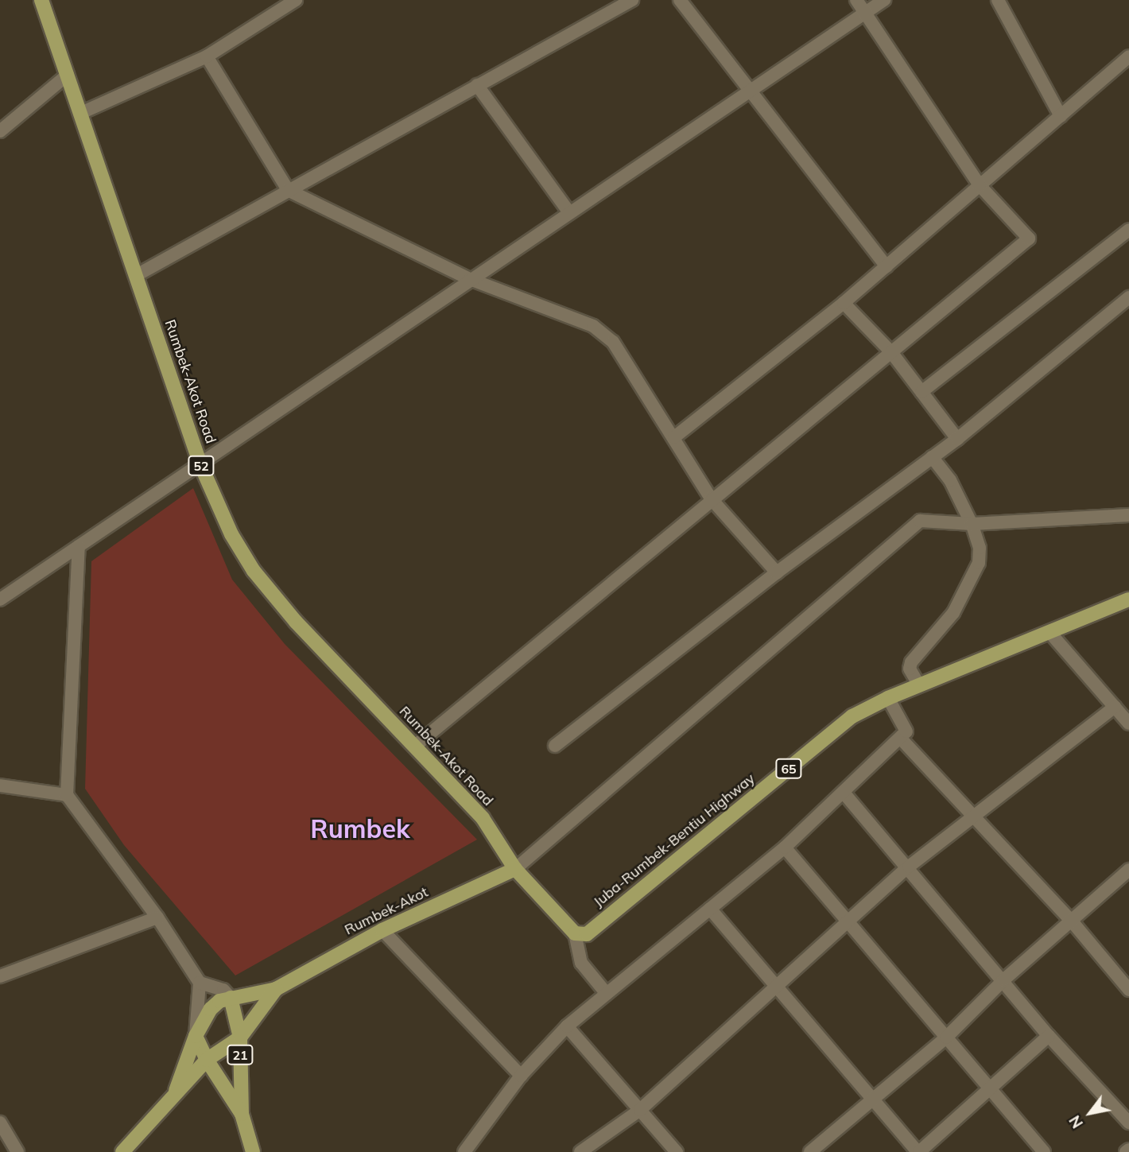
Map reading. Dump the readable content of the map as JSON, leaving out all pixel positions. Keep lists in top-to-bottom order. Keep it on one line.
{"streets":{"main road":["Rumbek-Akot Road","52","65","Juba-Rumbek-Bentiu Highway","Rumbek-Akot","21"]},"crossings":[["Rumbek-Akot Road","Rumbek-Akot"],["Rumbek-Akot","21"]],"districts":["Rumbek"],"north":"bottom left"}
